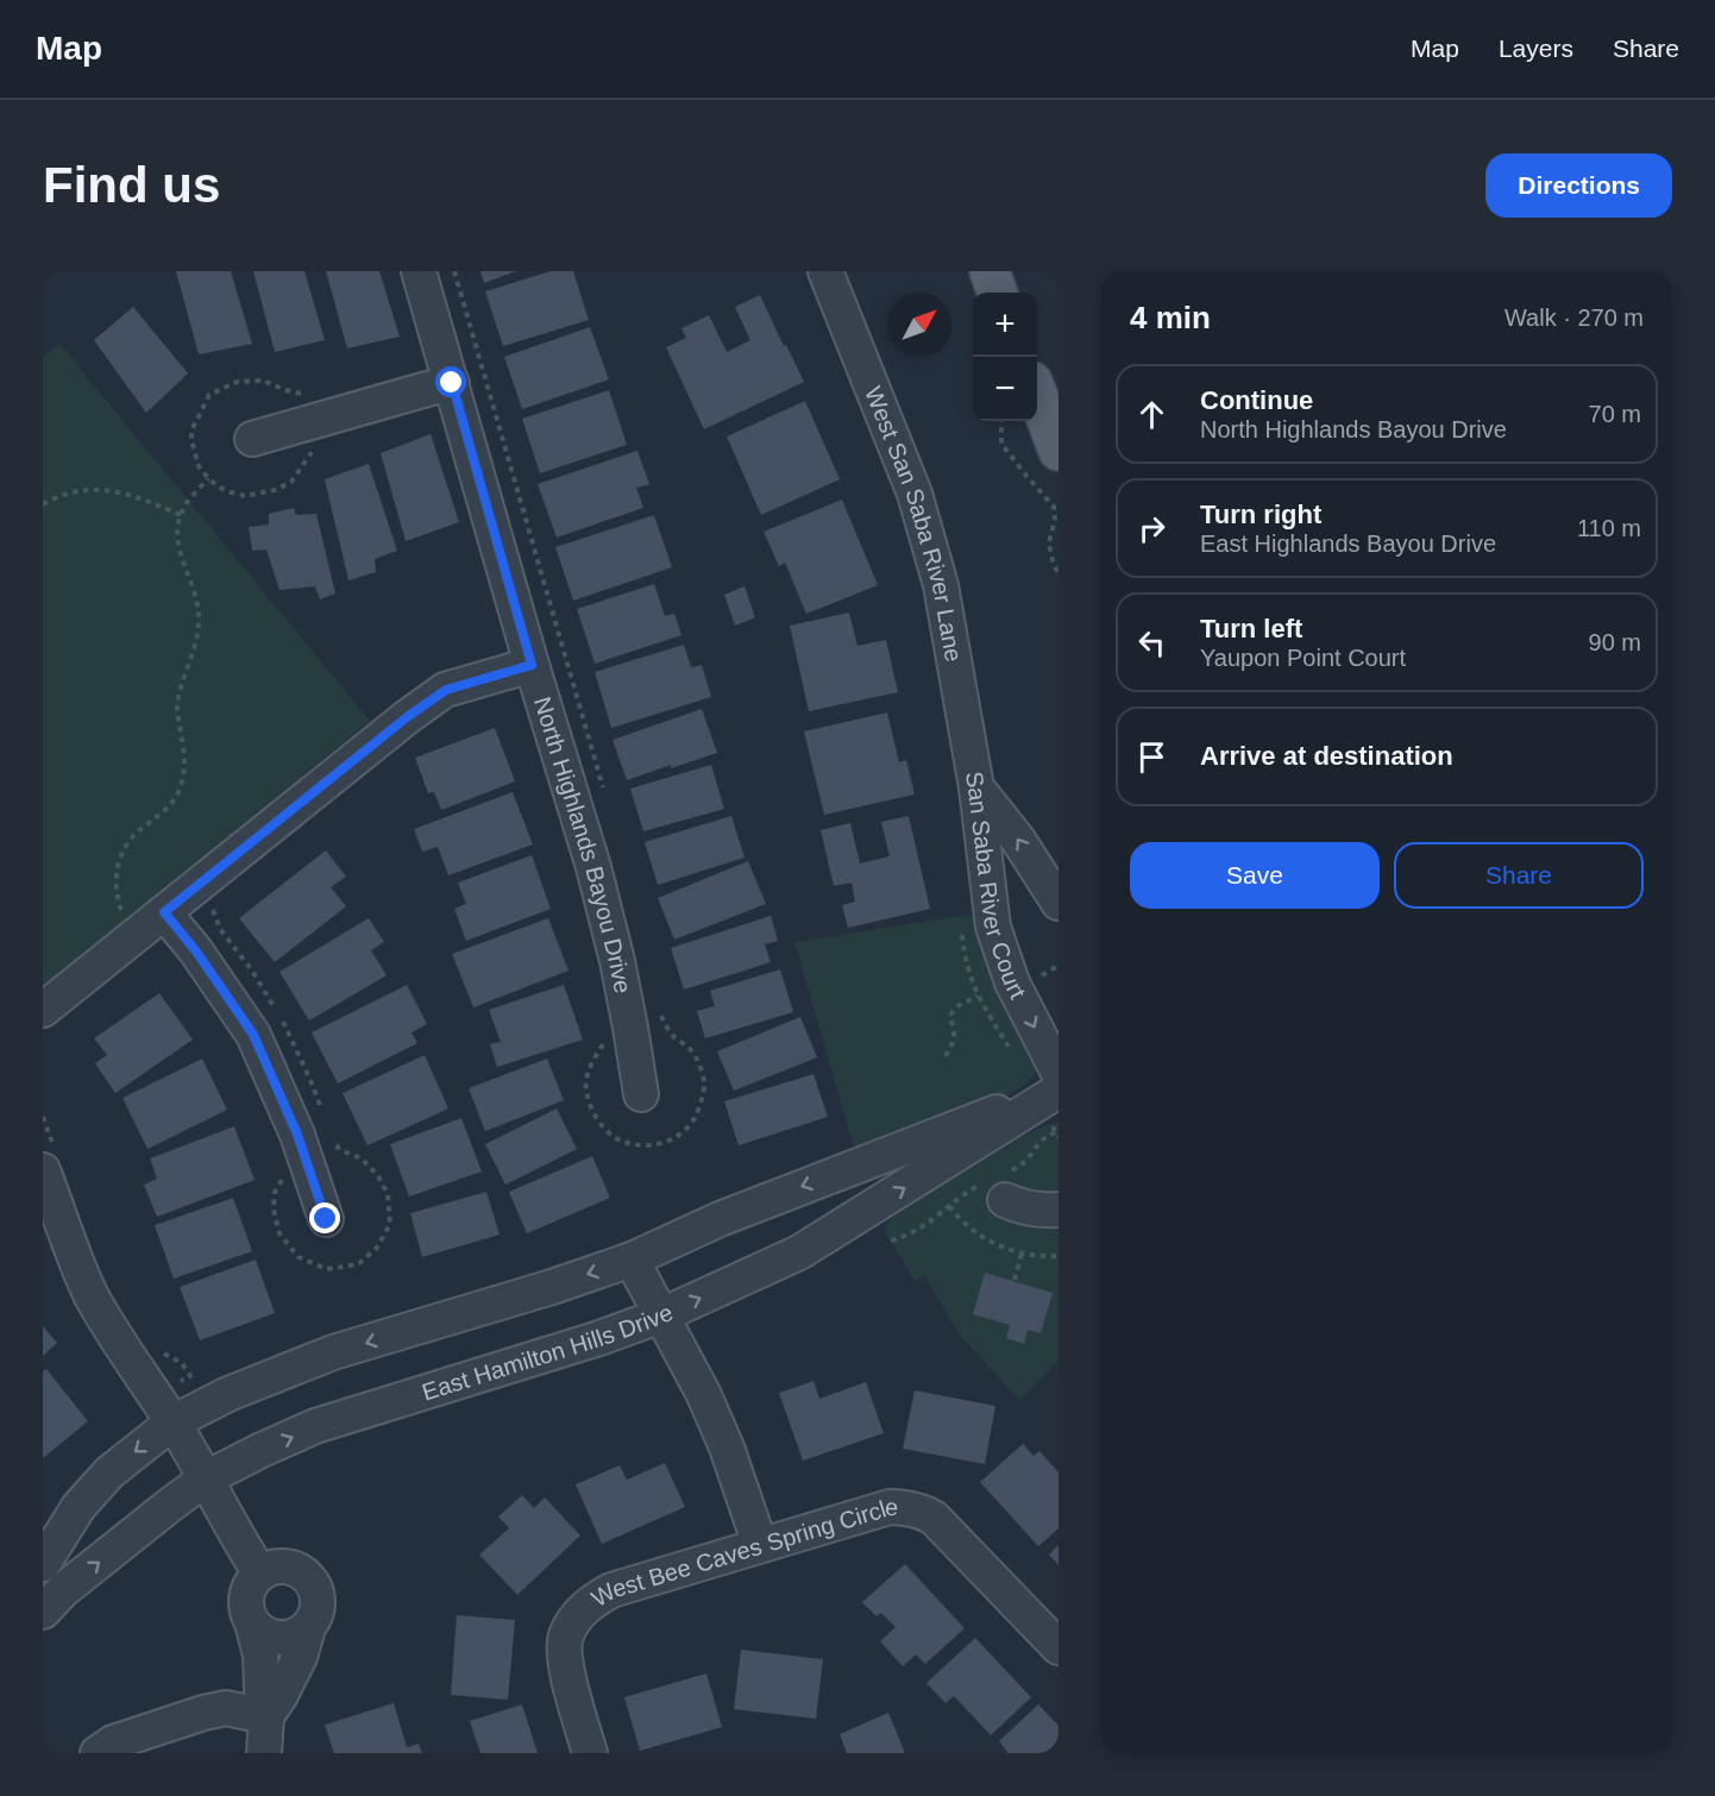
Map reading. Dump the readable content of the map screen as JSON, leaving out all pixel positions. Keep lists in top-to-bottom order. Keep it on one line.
{"streets":{"street":["West San Saba River Lane","North Highlands Bayou Drive","San Saba River Court","East Hamilton Hills Drive","West Bee Caves Spring Circle"]},"crossings":[["West San Saba River Lane","San Saba River Court"]],"north":"top right","page":{"header":"Map","nav":["Map","Layers","Share"],"buttons":["Directions",["Save","Share"]],"title":"Find us","heading":["4 min","Walk · 270 m"],"map_buttons":["+","−"],"list":[["Continue","North Highlands Bayou Drive","70 m"],["Turn right","East Highlands Bayou Drive","110 m"],["Turn left","Yaupon Point Court","90 m"],"Arrive at destination"]}}
